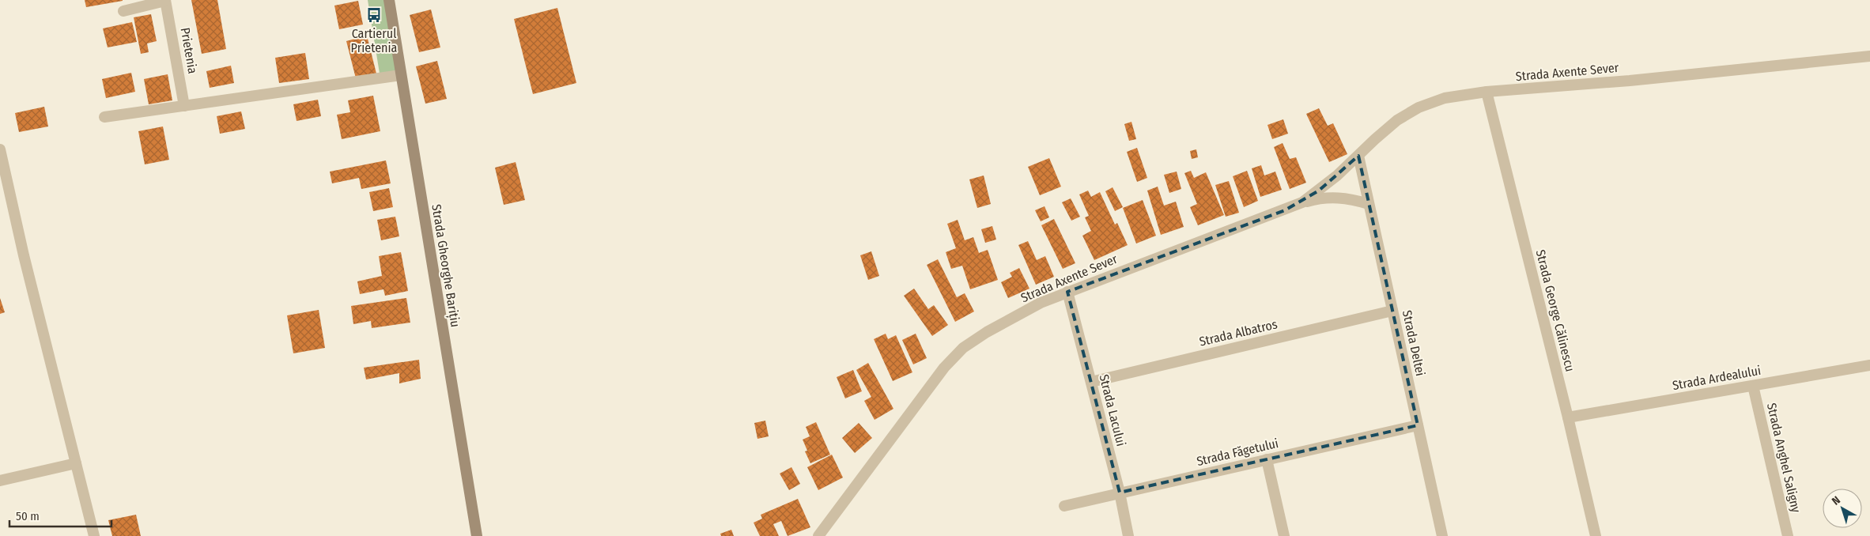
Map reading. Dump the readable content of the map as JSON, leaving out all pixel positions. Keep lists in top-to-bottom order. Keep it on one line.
{"streets":{"main road":["Strada Gheorghe Barițiu"],"street":["Prietenia","Strada Axente Sever","Strada George Călinescu","Strada Albatros","Strada Deltei","Strada Ardealului","Strada Lacului","Strada Făgetului","Strada Anghel Saligny"]},"crossings":[["Strada Axente Sever","Strada George Călinescu"],["Strada Axente Sever","Strada Deltei"],["Strada Axente Sever","Strada Lacului"],["Strada George Călinescu","Strada Ardealului"],["Strada Albatros","Strada Deltei"],["Strada Albatros","Strada Lacului"],["Strada Deltei","Strada Făgetului"],["Strada Ardealului","Strada Anghel Saligny"],["Strada Lacului","Strada Făgetului"]],"places":{"bus stop":["Cartierul Prietenia"]},"scale_bar":"50 m","north":"top left"}
